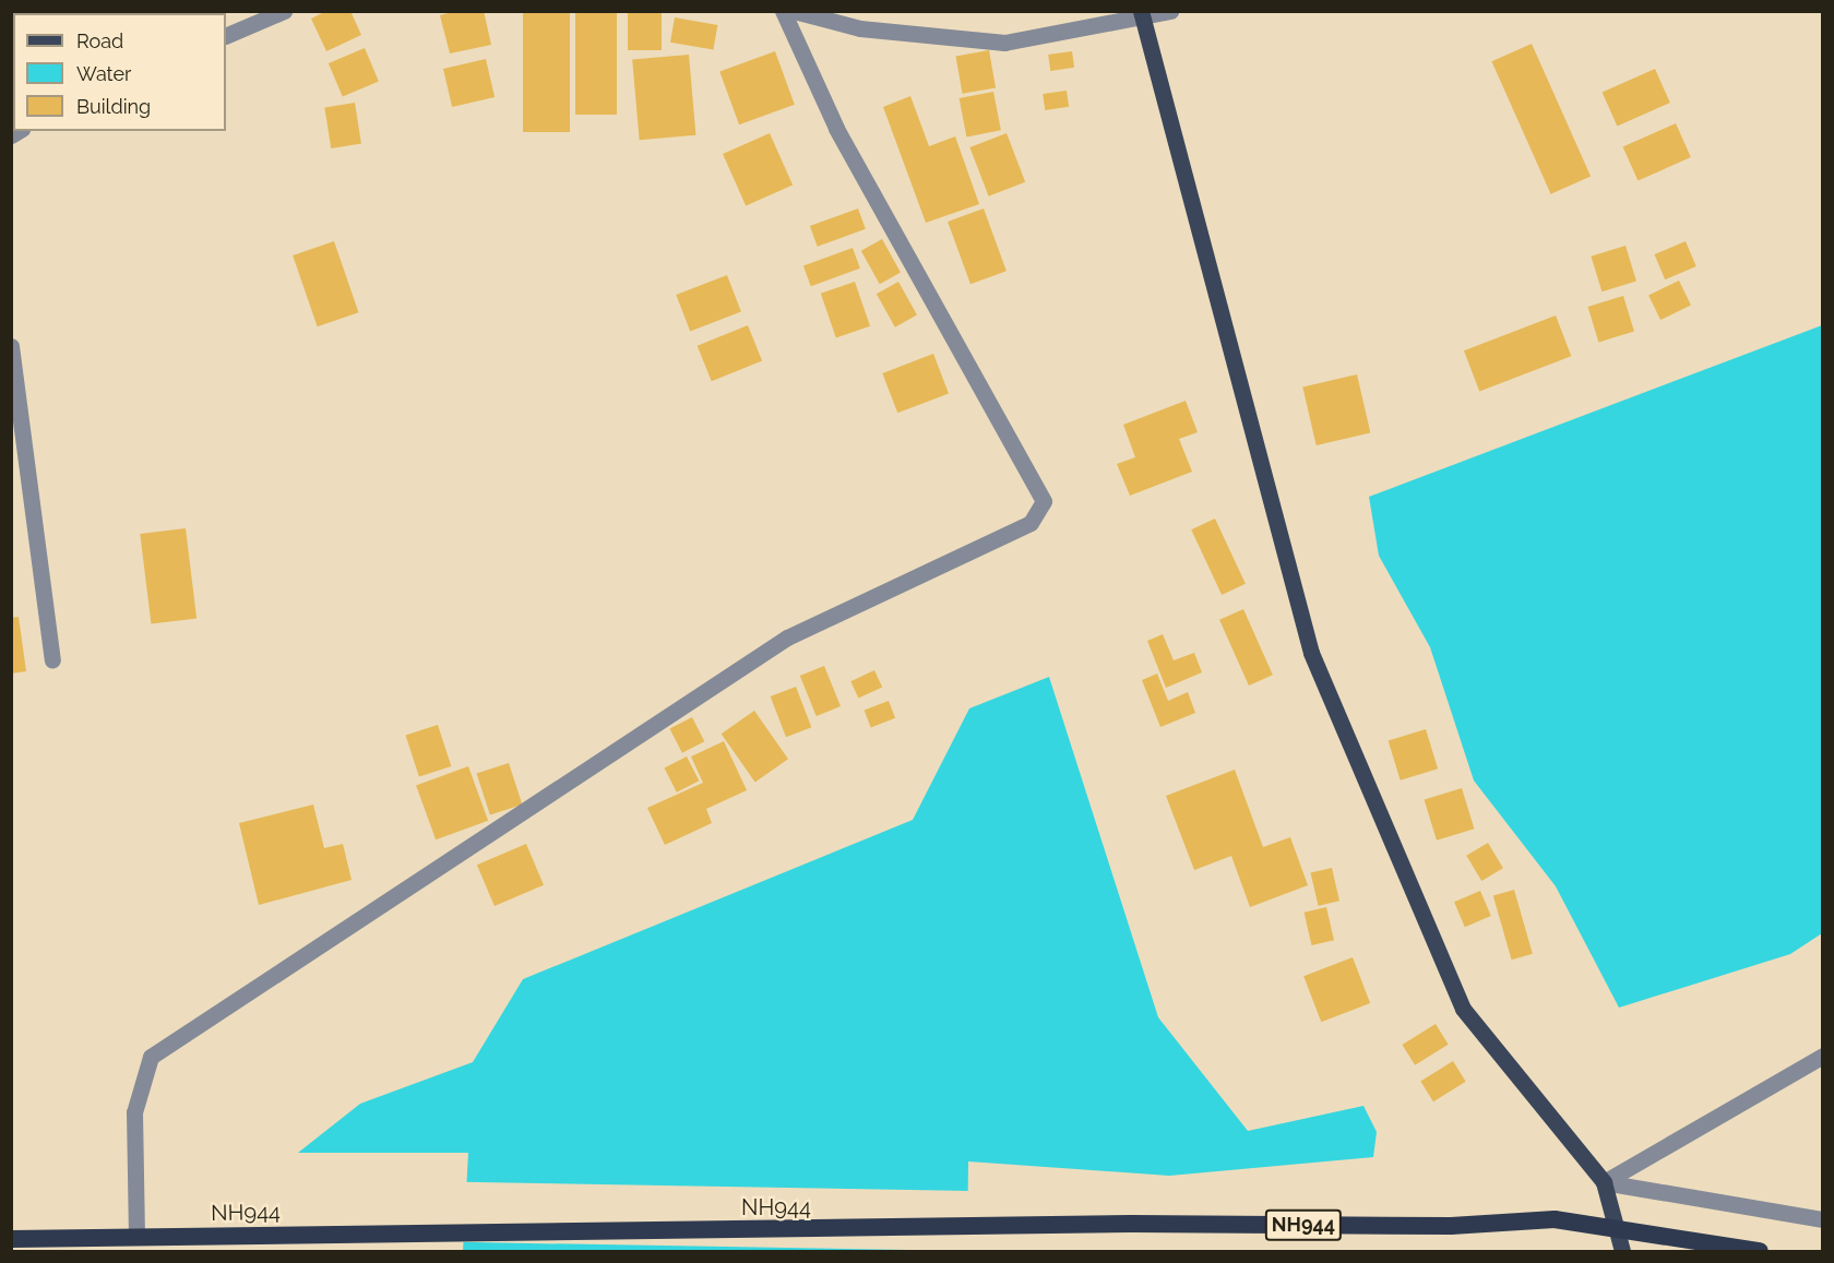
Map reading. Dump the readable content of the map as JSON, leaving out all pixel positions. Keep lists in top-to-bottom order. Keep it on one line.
{"streets":{"highway":["NH944"]},"legend":["Road","Water","Building"]}
